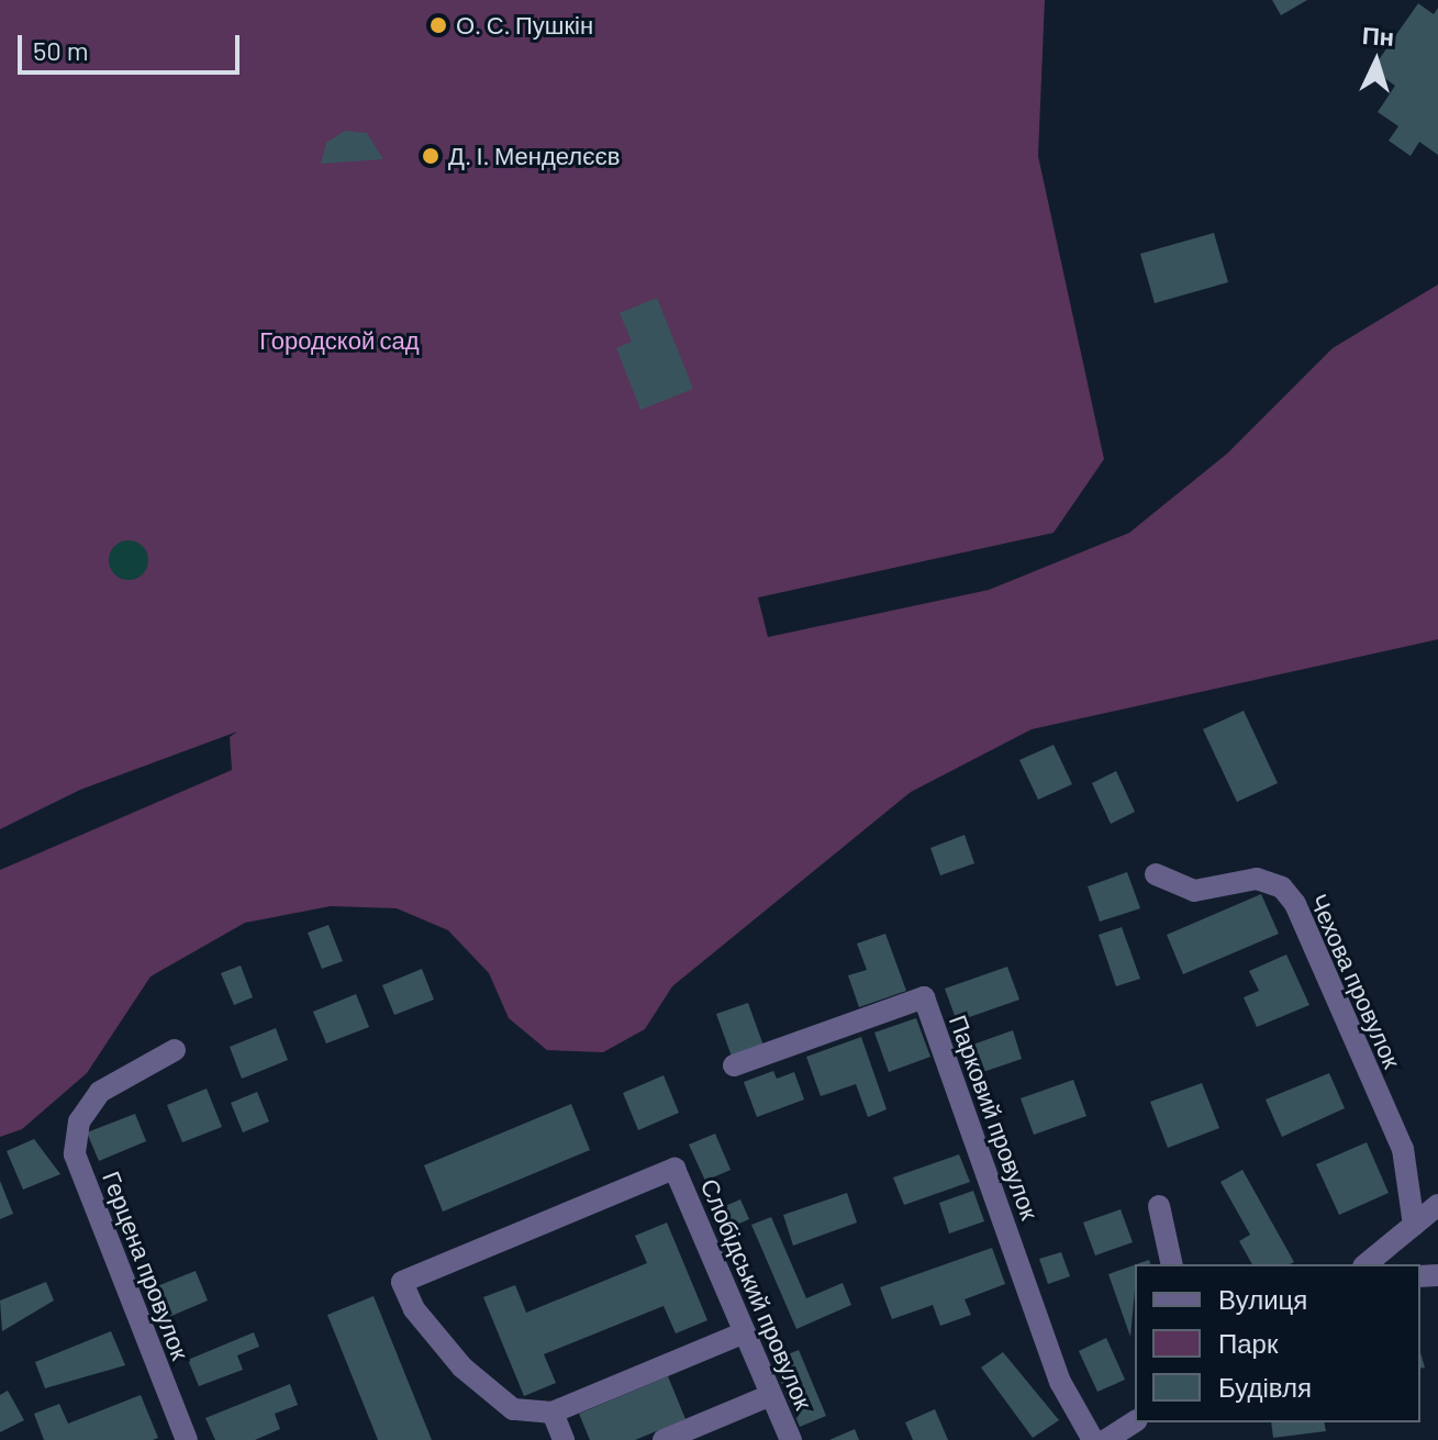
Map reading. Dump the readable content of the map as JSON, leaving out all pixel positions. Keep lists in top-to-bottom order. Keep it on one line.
{"streets":{"street":["Чехова провулок","Парковий провулок","Герцена провулок","Слобідський провулок"]},"parks":["Городской сад"],"places":["О. С. Пушкін","Д. І. Менделєєв"],"legend":["Вулиця","Парк","Будівля"],"scale_bar":"50 m","north":"top"}
